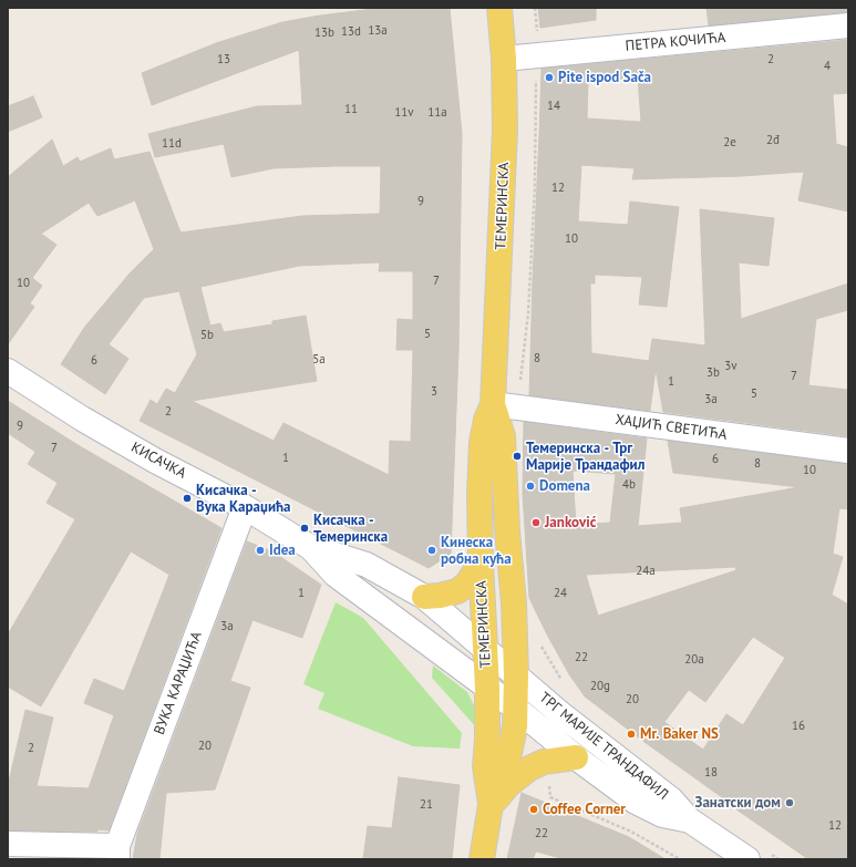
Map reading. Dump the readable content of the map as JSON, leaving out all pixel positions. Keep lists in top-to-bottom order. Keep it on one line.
{"streets":{"main road":["ТЕМЕРИНСКА"],"street":["ПЕТРА КОЧИЋА","ХАЏИЋ СВЕТИЋА","КИСАЧКА","ВУКА КАРАЏИЋА","ТРГ МАРИЈЕ ТРАНДАФИЛ"]},"crossings":[["ПЕТРА КОЧИЋА","ТЕМЕРИНСКА"],["ТЕМЕРИНСКА","ХАЏИЋ СВЕТИЋА"],["ТЕМЕРИНСКА","КИСАЧКА"],["ТЕМЕРИНСКА","ТРГ МАРИЈЕ ТРАНДАФИЛ"],["КИСАЧКА","ВУКА КАРАЏИЋА"],["КИСАЧКА","ТРГ МАРИЈЕ ТРАНДАФИЛ"]],"places":["Pite ispod Sača","Темеринска - Трг Марије Трандафил","Domena","Кисачка - Вука Караџића","Janković","Кисачка - Темеринска","Idea","Кинеска робна кућа","Mr. Baker NS","Занатски дом","Coffee Corner"],"house_numbers":["13a","13d","13b","13","2","4","14","11","11v","11a","2đ","2e","11d","12","9","10","7","10","5","5b","8","5a","6","3v","3b","7","1","3","5","3a","2","9","7","1","6","8","10","4b","24a","1","24","3a","22","20a","20g","20","16","20","2","18","21","12","22"]}
